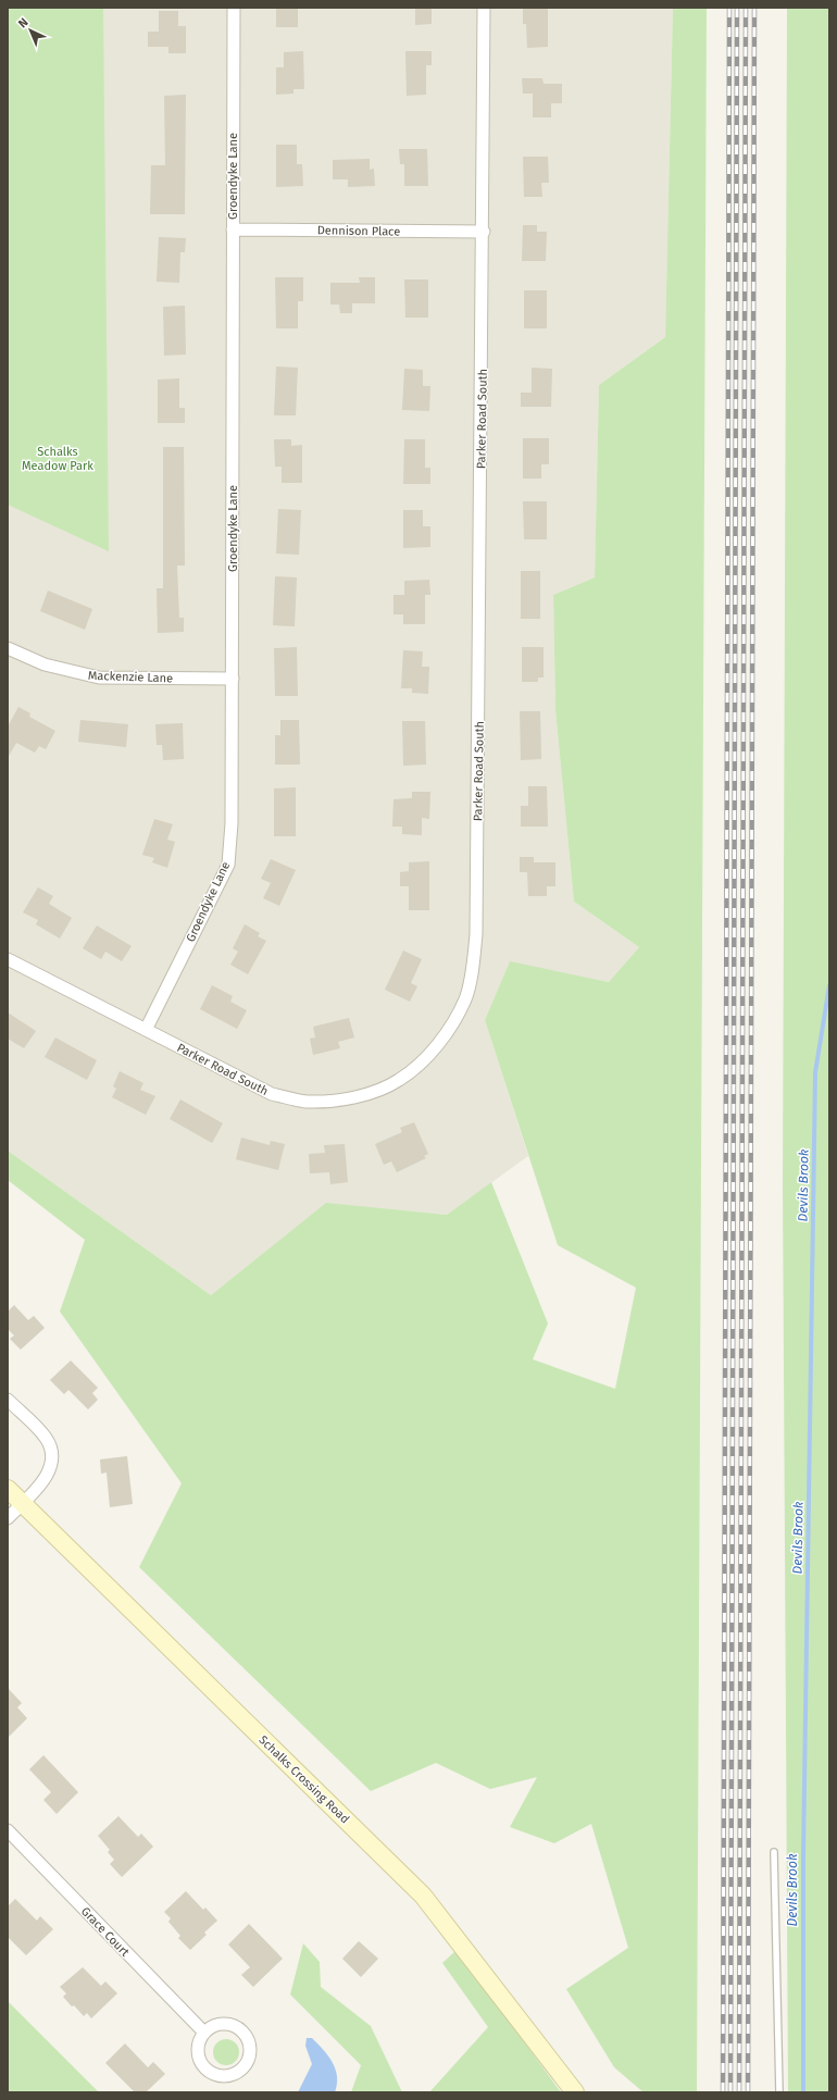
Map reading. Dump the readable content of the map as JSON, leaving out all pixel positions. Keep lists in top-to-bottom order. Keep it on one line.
{"streets":{"street":["Groendyke Lane","Dennison Place","Parker Road South","Mackenzie Lane","Schalks Crossing Road","Grace Court"]},"crossings":[["Groendyke Lane","Dennison Place"],["Groendyke Lane","Parker Road South"],["Groendyke Lane","Mackenzie Lane"],["Dennison Place","Parker Road South"]],"water":["Devils Brook"],"parks":["Schalks Meadow Park"],"north":"top left"}
